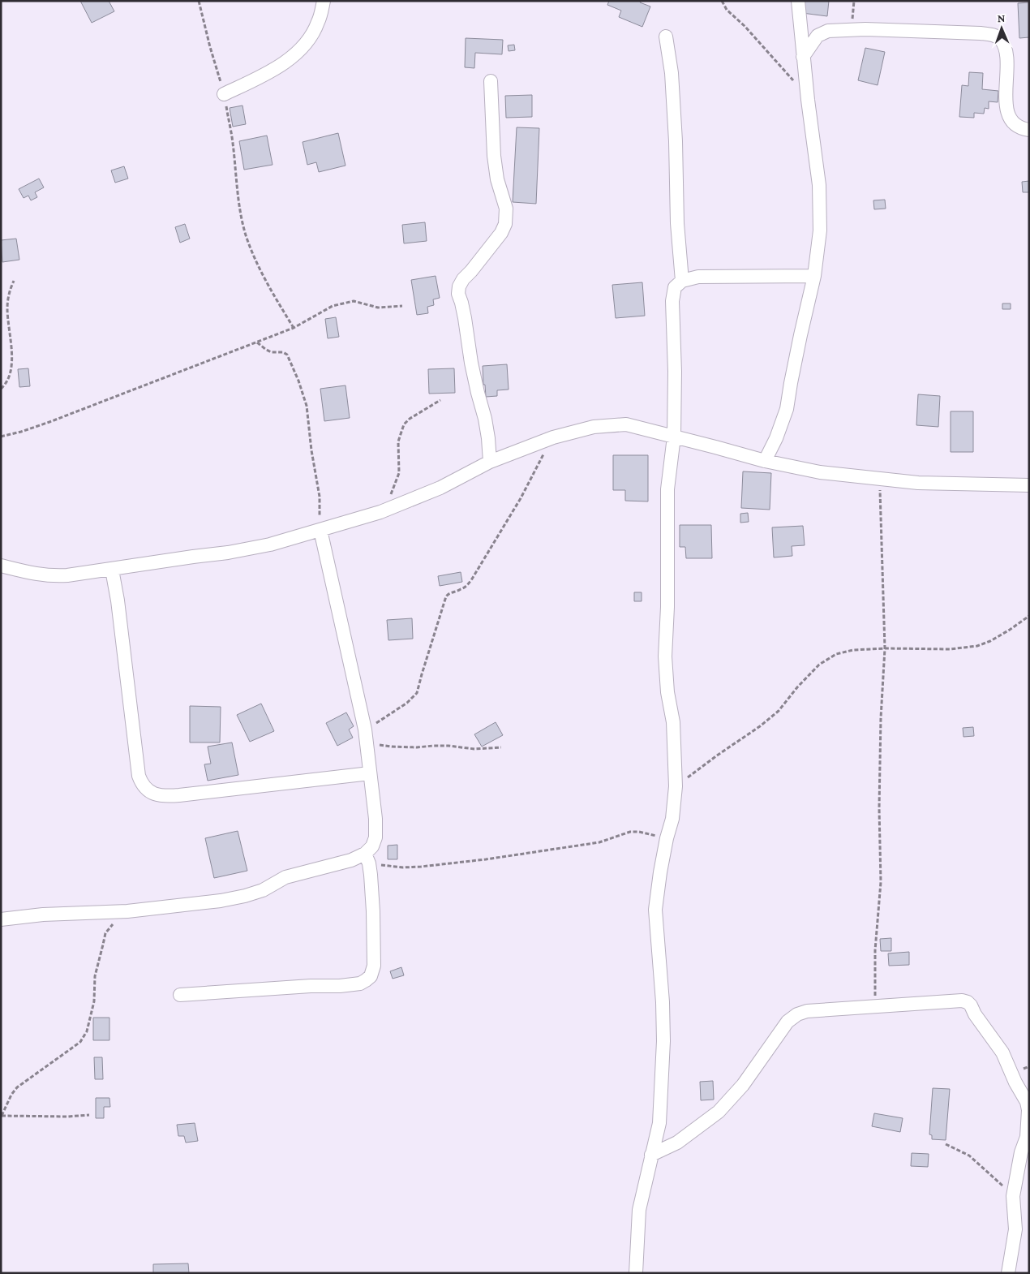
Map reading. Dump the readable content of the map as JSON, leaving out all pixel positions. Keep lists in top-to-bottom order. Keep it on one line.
{"north":"top"}
